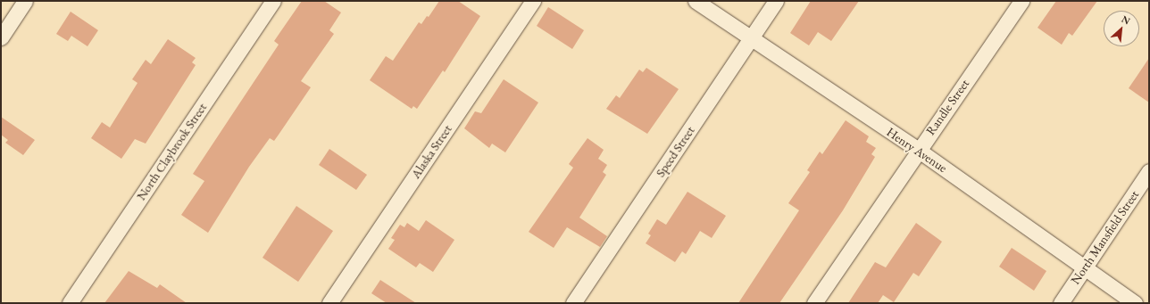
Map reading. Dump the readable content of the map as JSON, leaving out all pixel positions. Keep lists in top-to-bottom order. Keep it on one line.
{"streets":{"street":["Randle Street","Henry Avenue","North Claybrook Street","Alaska Street","Speed Street","North Mansfield Street"]},"crossings":[["Randle Street","Henry Avenue"],["Henry Avenue","Speed Street"],["Henry Avenue","North Mansfield Street"]],"north":"top right"}
